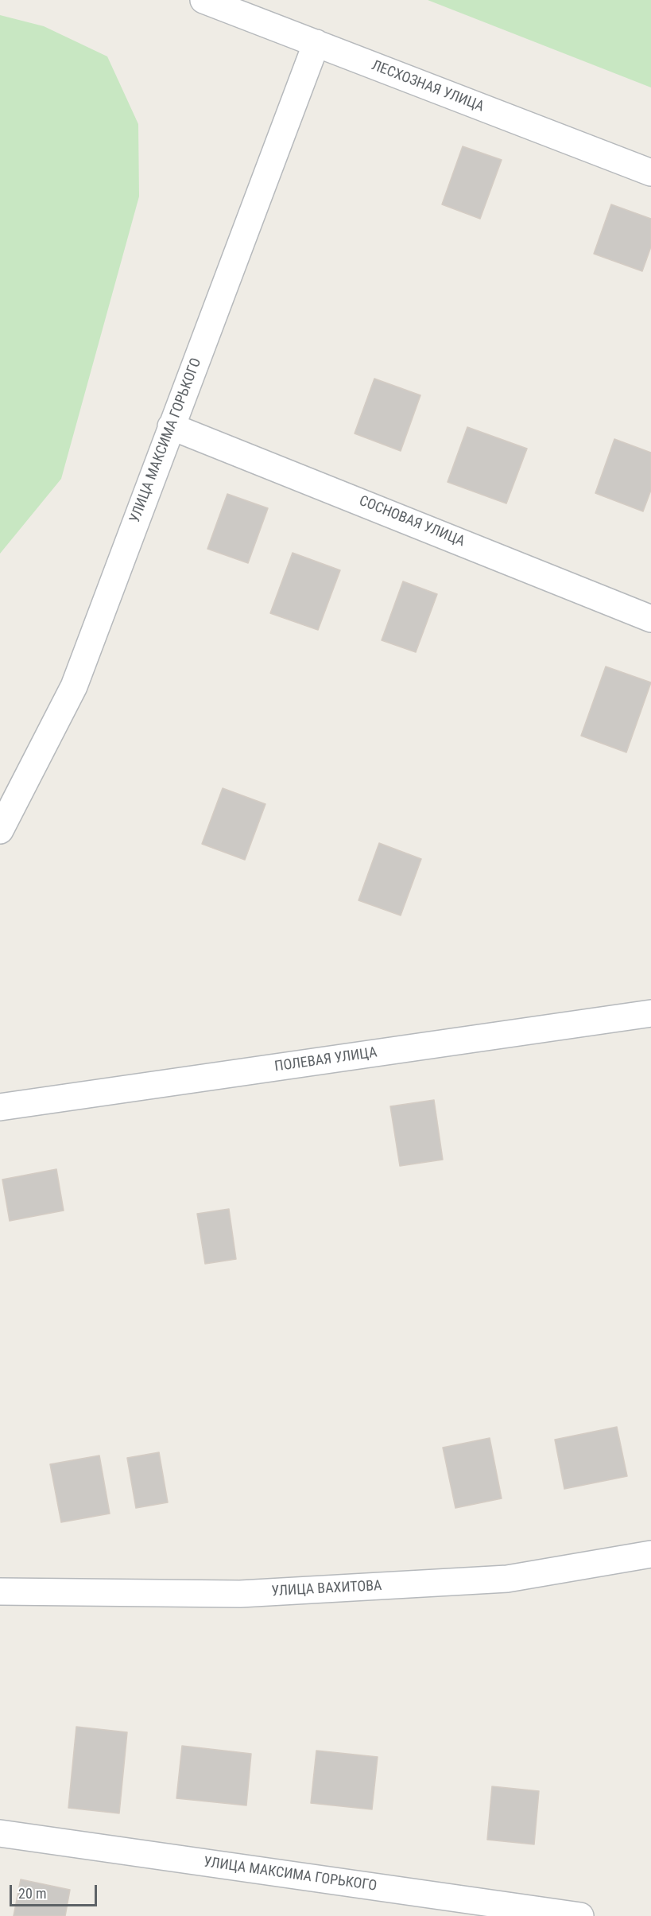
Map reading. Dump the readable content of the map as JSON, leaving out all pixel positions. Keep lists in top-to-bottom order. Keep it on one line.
{"streets":{"street":["ЛЕСХОЗНАЯ УЛИЦА","УЛИЦА МАКСИМА ГОРЬКОГО","СОСНОВАЯ УЛИЦА","ПОЛЕВАЯ УЛИЦА","УЛИЦА ВАХИТОВА"]},"crossings":[["ЛЕСХОЗНАЯ УЛИЦА","УЛИЦА МАКСИМА ГОРЬКОГО"],["УЛИЦА МАКСИМА ГОРЬКОГО","СОСНОВАЯ УЛИЦА"]],"scale_bar":"20 m"}
